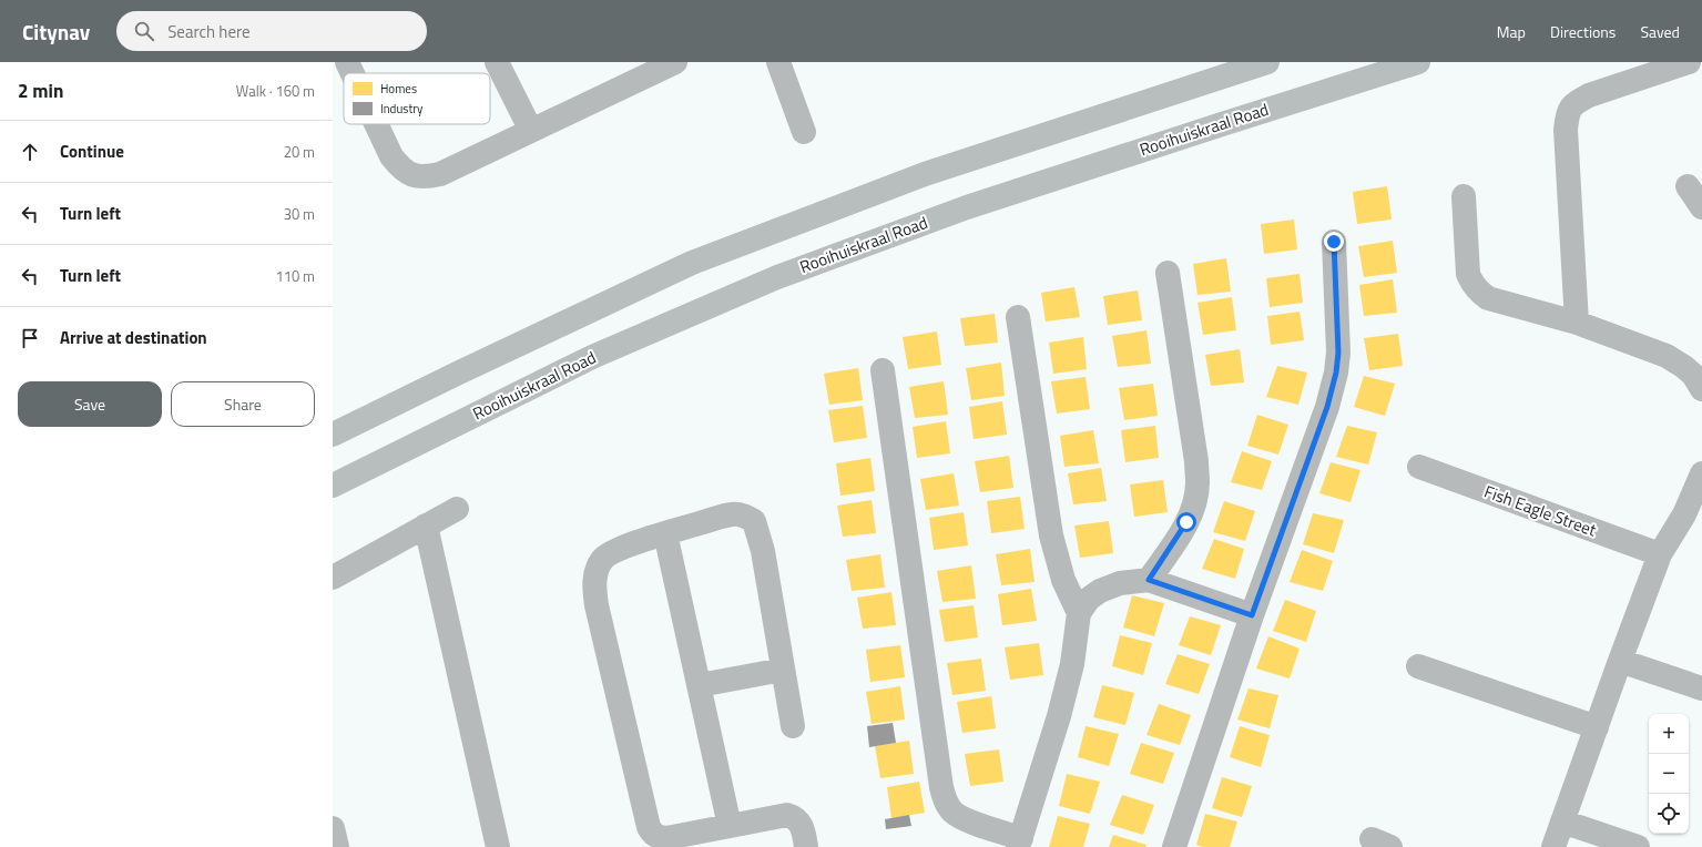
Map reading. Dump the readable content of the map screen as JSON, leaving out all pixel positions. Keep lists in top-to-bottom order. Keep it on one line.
{"streets":{"main road":["Rooihuiskraal Road"],"street":["Fish Eagle Street"]},"legend":["Homes","Industry"],"page":{"header":"Citynav","search":"Search here","nav":["Map","Directions","Saved"],"heading":["2 min","Walk · 160 m"],"list":[["Continue","20 m"],["Turn left","30 m"],["Turn left","110 m"],"Arrive at destination"],"buttons":["Save","Share"],"map_buttons":["+","−"]}}
